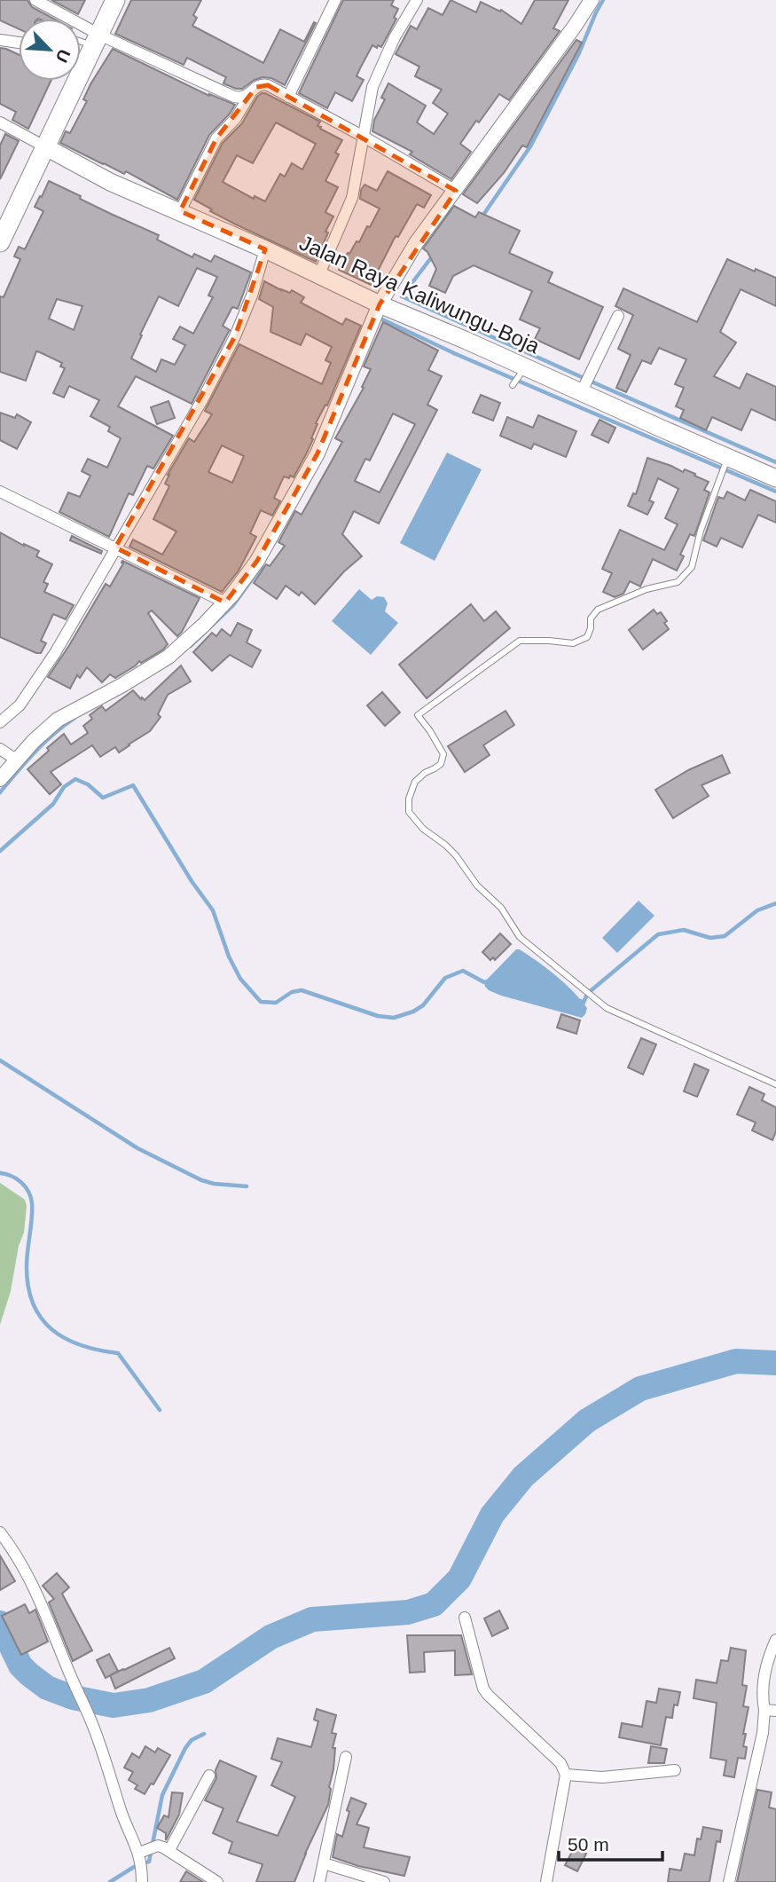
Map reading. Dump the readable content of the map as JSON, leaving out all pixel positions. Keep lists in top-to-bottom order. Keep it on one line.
{"streets":{"main road":["Jalan Raya Kaliwungu-Boja"]},"scale_bar":"50 m","north":"bottom right"}
